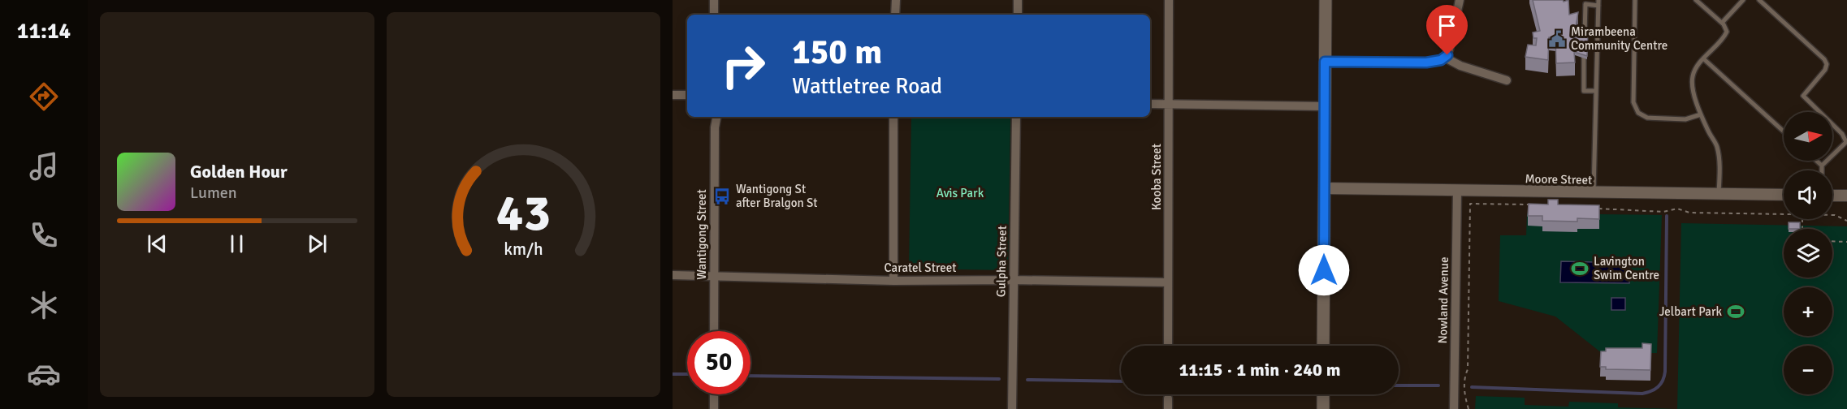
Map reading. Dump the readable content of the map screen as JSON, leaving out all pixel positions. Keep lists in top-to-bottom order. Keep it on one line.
{"streets":{"street":["Kooba Street","Moore Street","Wantigong Street","Gulpha Street","Caratel Street","Nowland Avenue"]},"crossings":[["Kooba Street","Caratel Street"],["Moore Street","Nowland Avenue"],["Wantigong Street","Caratel Street"],["Gulpha Street","Caratel Street"]],"parks":["Avis Park"],"places":{"public building":["Mirambeena Community Centre"],"bus stop":["Wantigong St after Bralgon St"],"sports":["Lavington Swim Centre","Jelbart Park"]},"north":"right","page":{"tabs":"11:14","turn":["150 m","Wattletree Road"],"map_buttons":["+","−"],"song":["Golden Hour","Lumen"],"limit":"50","trip":"11:15 · 1 min · 240 m","gauge":["43","km/h"]}}
